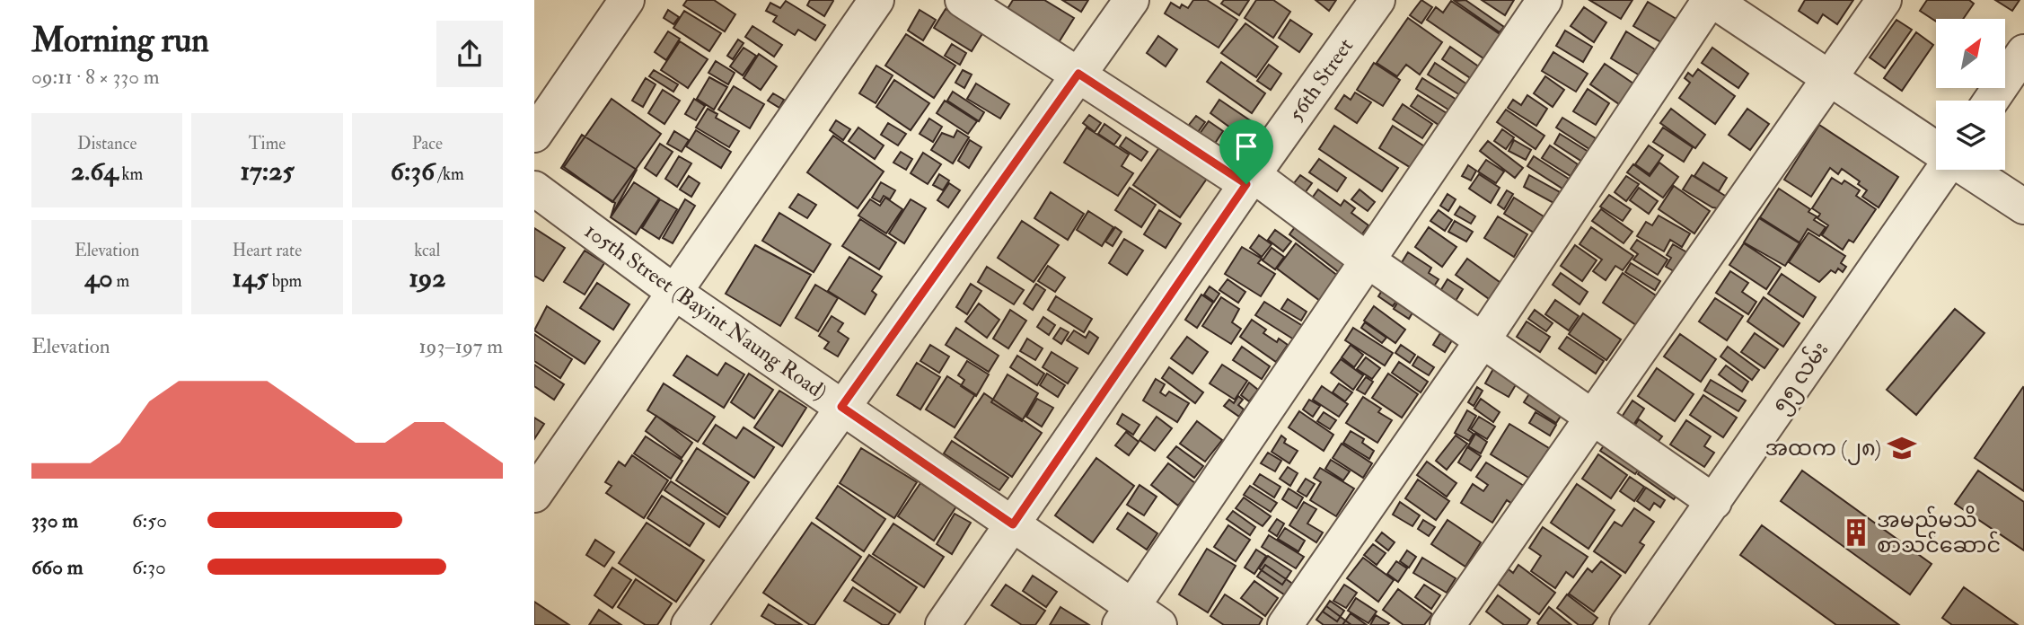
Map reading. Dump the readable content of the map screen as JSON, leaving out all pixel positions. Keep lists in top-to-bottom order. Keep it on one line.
{"streets":{"street":["56th Street","105th Street (Bayint Naung Road)","၅၅ လမ်း"]},"crossings":[["56th Street","105th Street (Bayint Naung Road)"]],"places":{"school or university":["အထက (၂၈)"],"building":["အမည်မသိ စာသင်ဆောင်"]},"north":"top right","page":{"heading":["Morning run","09:11 · 8 × 330 m"],"stats":[["Distance","2.64 km"],["Time","17:25"],["Pace","6:36 /km"],["Elevation","40 m"],["Heart rate","145 bpm"],["kcal","192"]],"chart":["Elevation","193–197 m"],"list":[{"name":"330 m","note":"6:50"},{"name":"660 m","note":"6:30"}]}}
